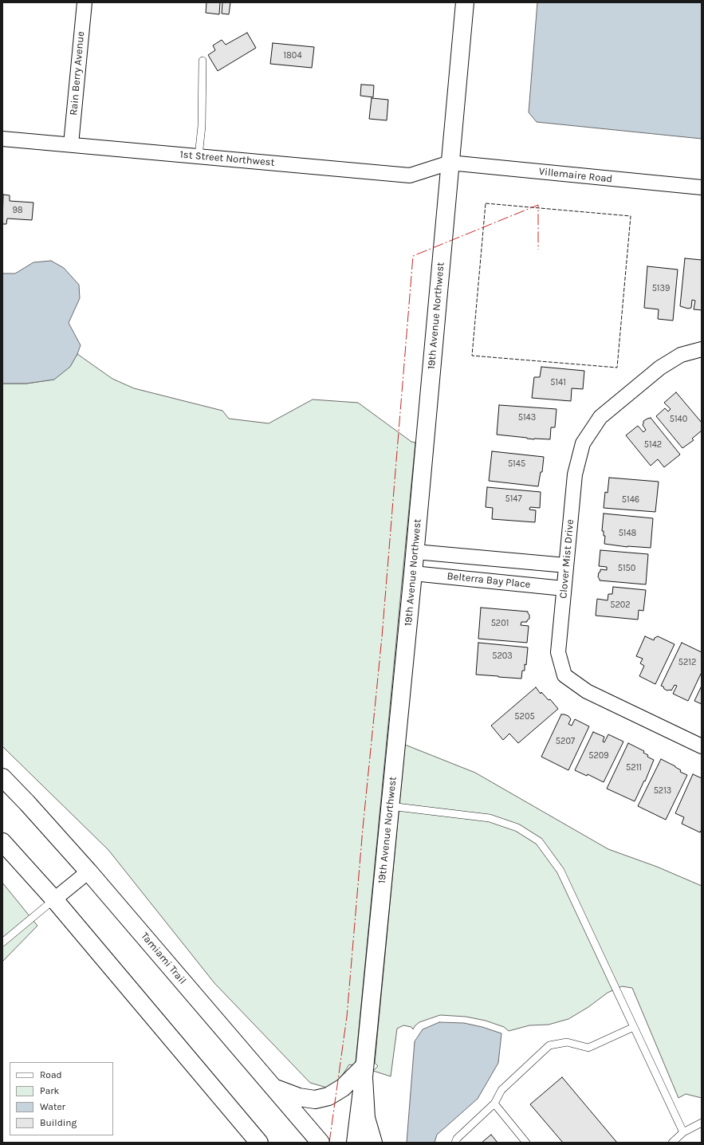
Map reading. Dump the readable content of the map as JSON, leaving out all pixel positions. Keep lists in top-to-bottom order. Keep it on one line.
{"streets":{"street":["Rain Berry Avenue","1st Street Northwest","Villemaire Road","19th Avenue Northwest","Clover Mist Drive","Belterra Bay Place","Tamiami Trail"]},"crossings":[["Rain Berry Avenue","1st Street Northwest"],["1st Street Northwest","Villemaire Road"],["1st Street Northwest","19th Avenue Northwest"],["Villemaire Road","19th Avenue Northwest"],["19th Avenue Northwest","Belterra Bay Place"],["Clover Mist Drive","Belterra Bay Place"]],"house_numbers":["1804","98","5139","5141","5143","5140","5142","5145","5147","5146","5148","5150","5202","5201","5203","5212","5205","5207","5209","5211","5213"],"legend":["Road","Park","Water","Building"]}
